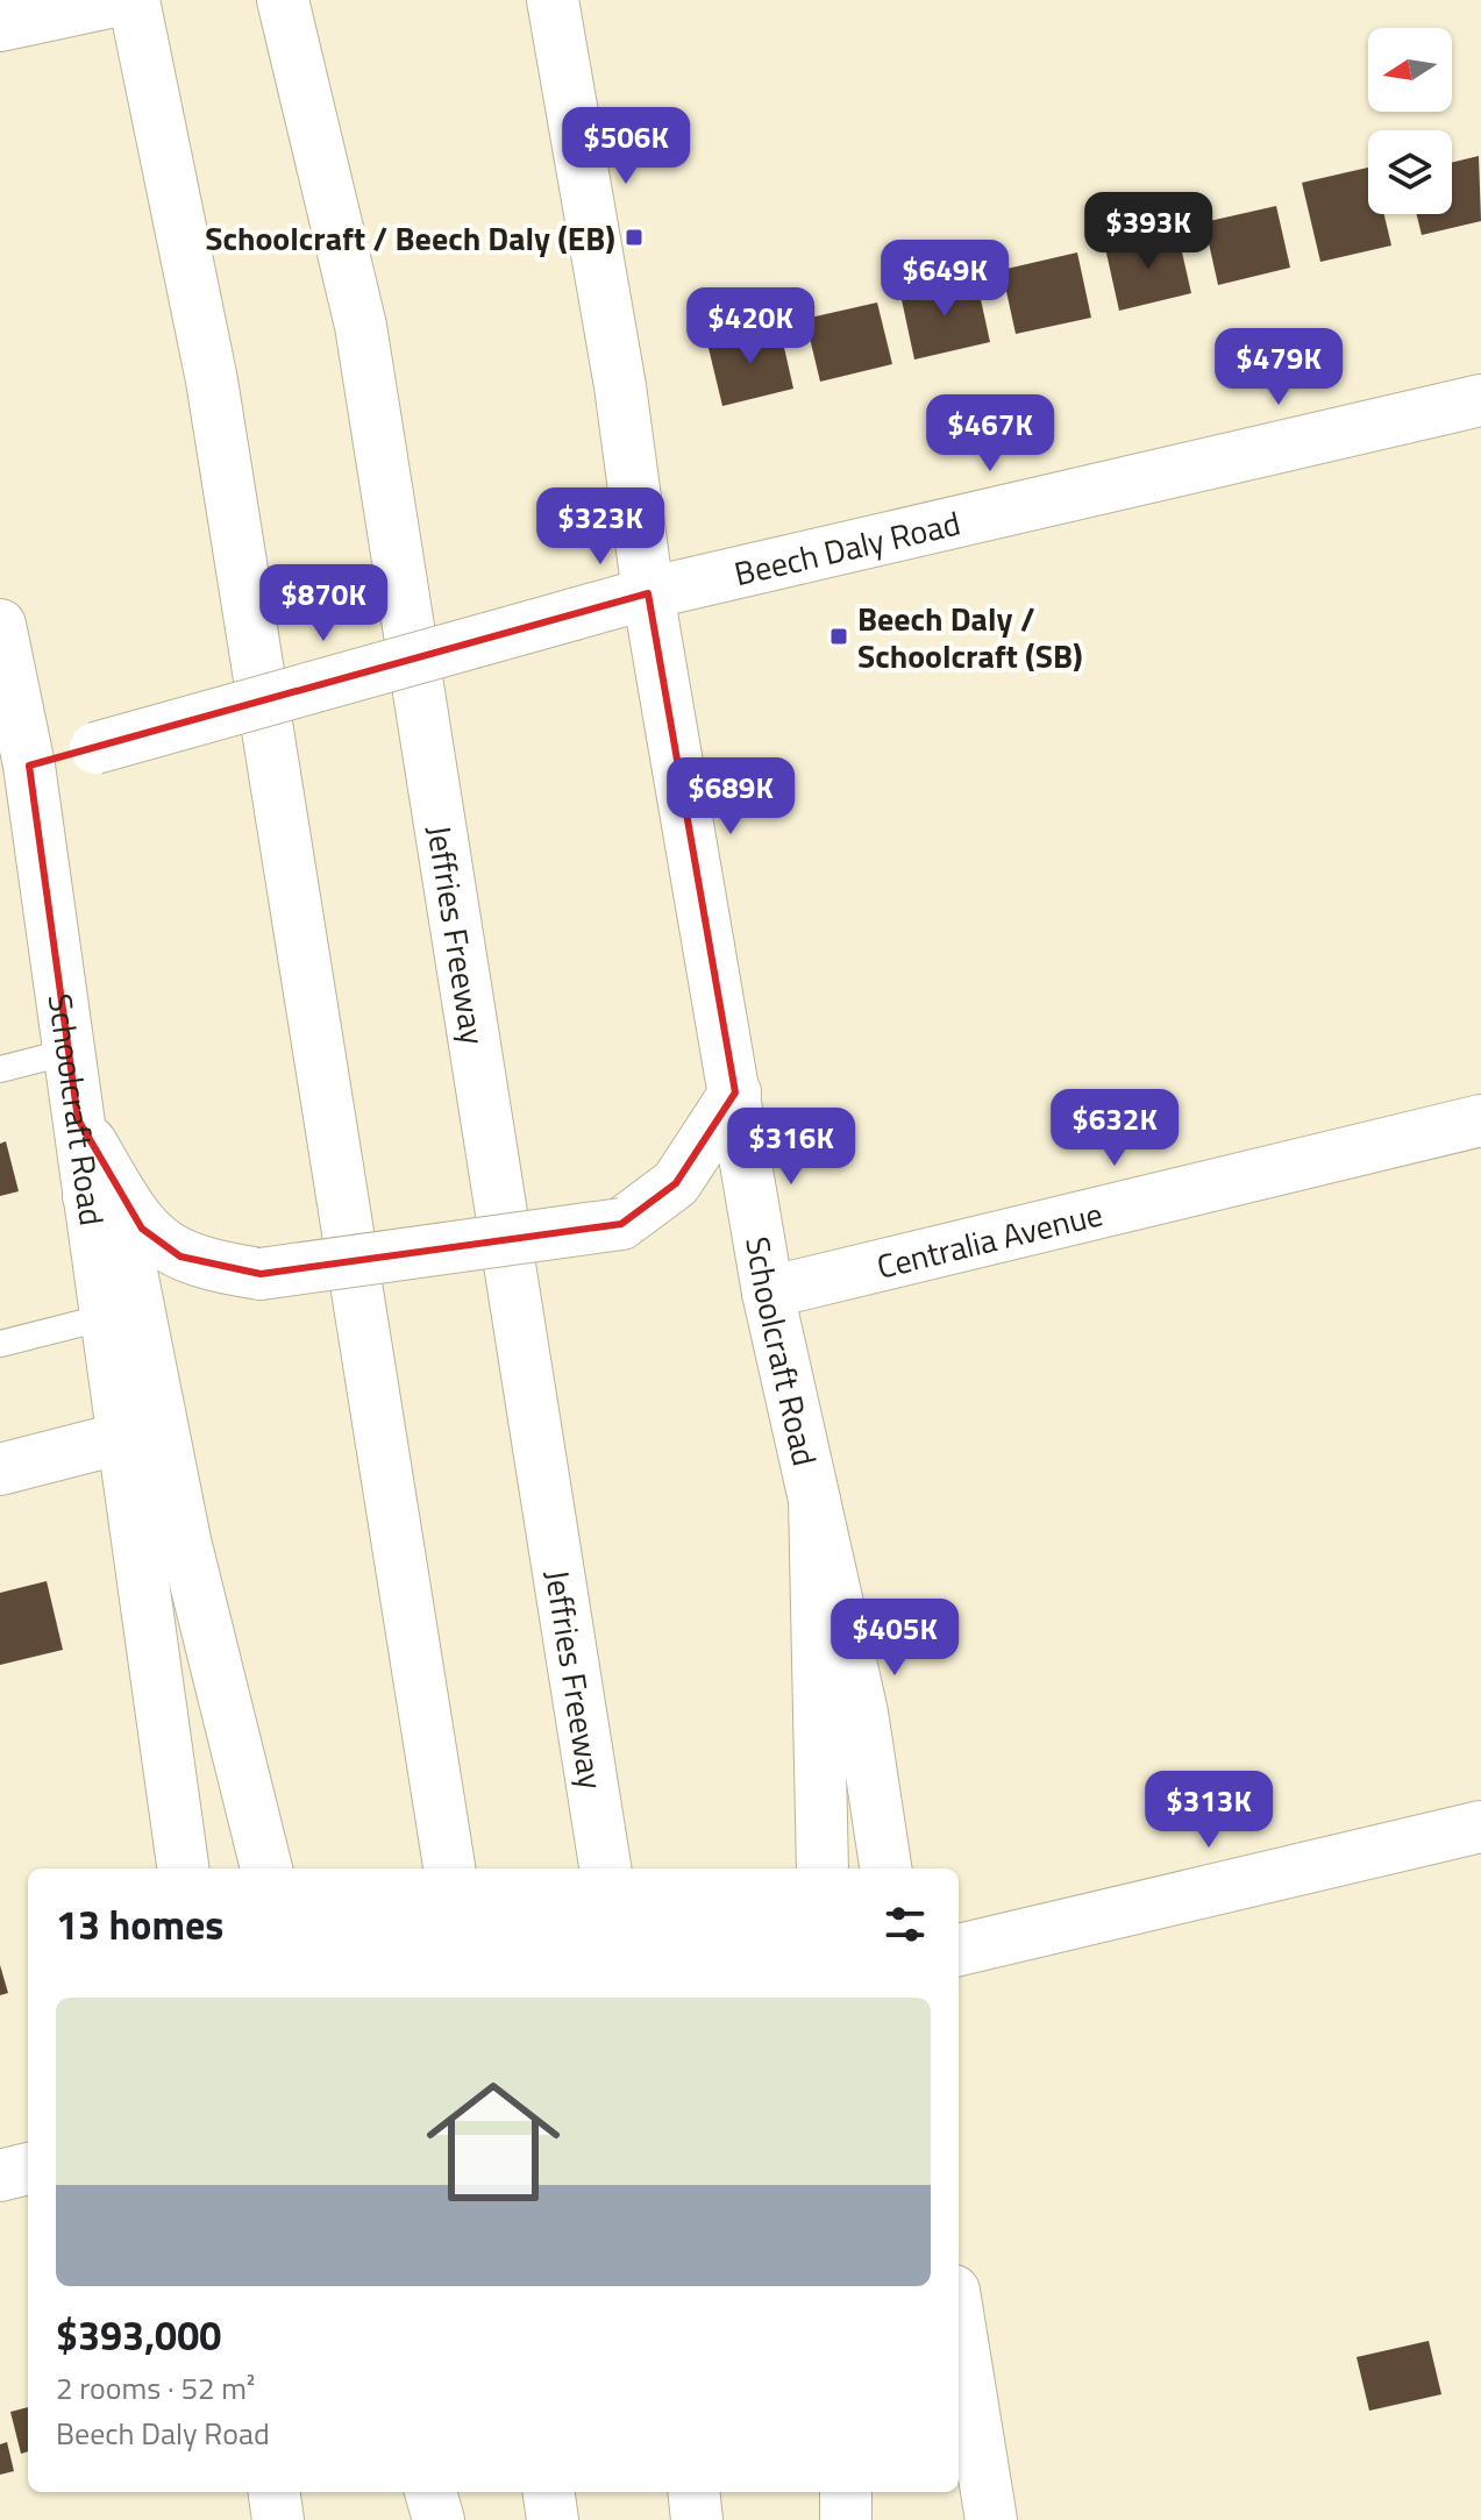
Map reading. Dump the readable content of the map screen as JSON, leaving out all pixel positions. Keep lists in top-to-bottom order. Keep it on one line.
{"streets":{"main road":["Beech Daly Road","Jeffries Freeway","Schoolcraft Road","Centralia Avenue"]},"crossings":[["Beech Daly Road","Schoolcraft Road"],["Schoolcraft Road","Centralia Avenue"]],"places":{"transit":["Schoolcraft / Beech Daly (EB)","Beech Daly / Schoolcraft (SB)"]},"north":"left","page":{"price":["$506K","$393K","$649K","$420K","$479K","$467K","$323K","$870K","$689K","$632K","$316K","$405K","$313K"],"heading":"13 homes","list":[{"name":"$393,000","note":"2 rooms · 52 m² · Beech Daly Road"}]}}
